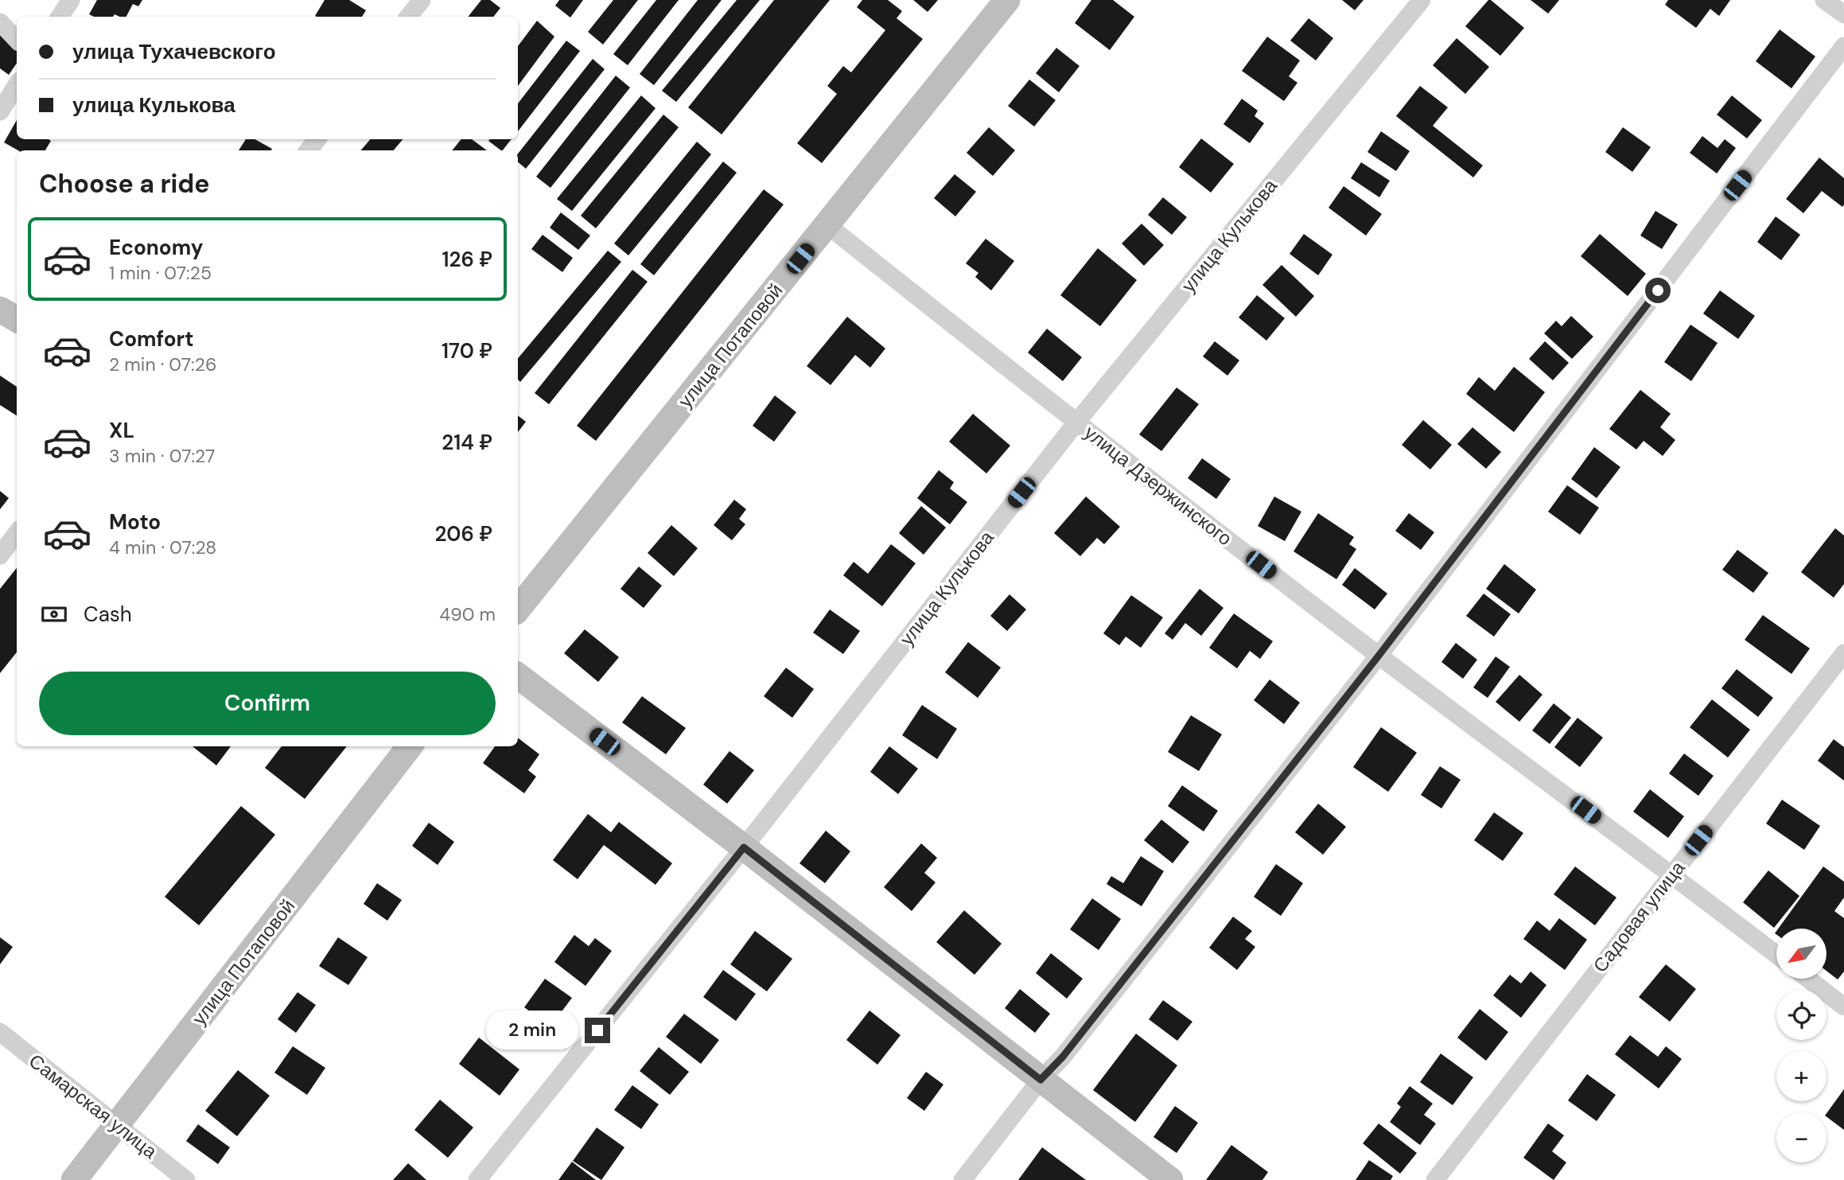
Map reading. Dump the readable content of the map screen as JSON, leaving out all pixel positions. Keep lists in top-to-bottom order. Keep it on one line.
{"streets":{"main road":["улица Потаповой"],"street":["улица Кулькова","улица Дзержинского","Садовая улица","Самарская улица"]},"crossings":[["улица Кулькова","улица Дзержинского"],["улица Потаповой","улица Дзержинского"],["улица Потаповой","Самарская улица"],["улица Дзержинского","Садовая улица"]],"north":"bottom left","page":{"banner":["улица Тухачевского","улица Кулькова"],"heading":"Choose a ride","list":[{"name":"Economy","note":"1 min · 07:25","value":"126 ₽"},{"name":"Comfort","note":"2 min · 07:26","value":"170 ₽"},{"name":"XL","note":"3 min · 07:27","value":"214 ₽"},{"name":"Moto","note":"4 min · 07:28","value":"206 ₽"}],"pay":["Cash","490 m"],"buttons":"Confirm","map_buttons":["+","−"],"bubble":"2 min"}}
